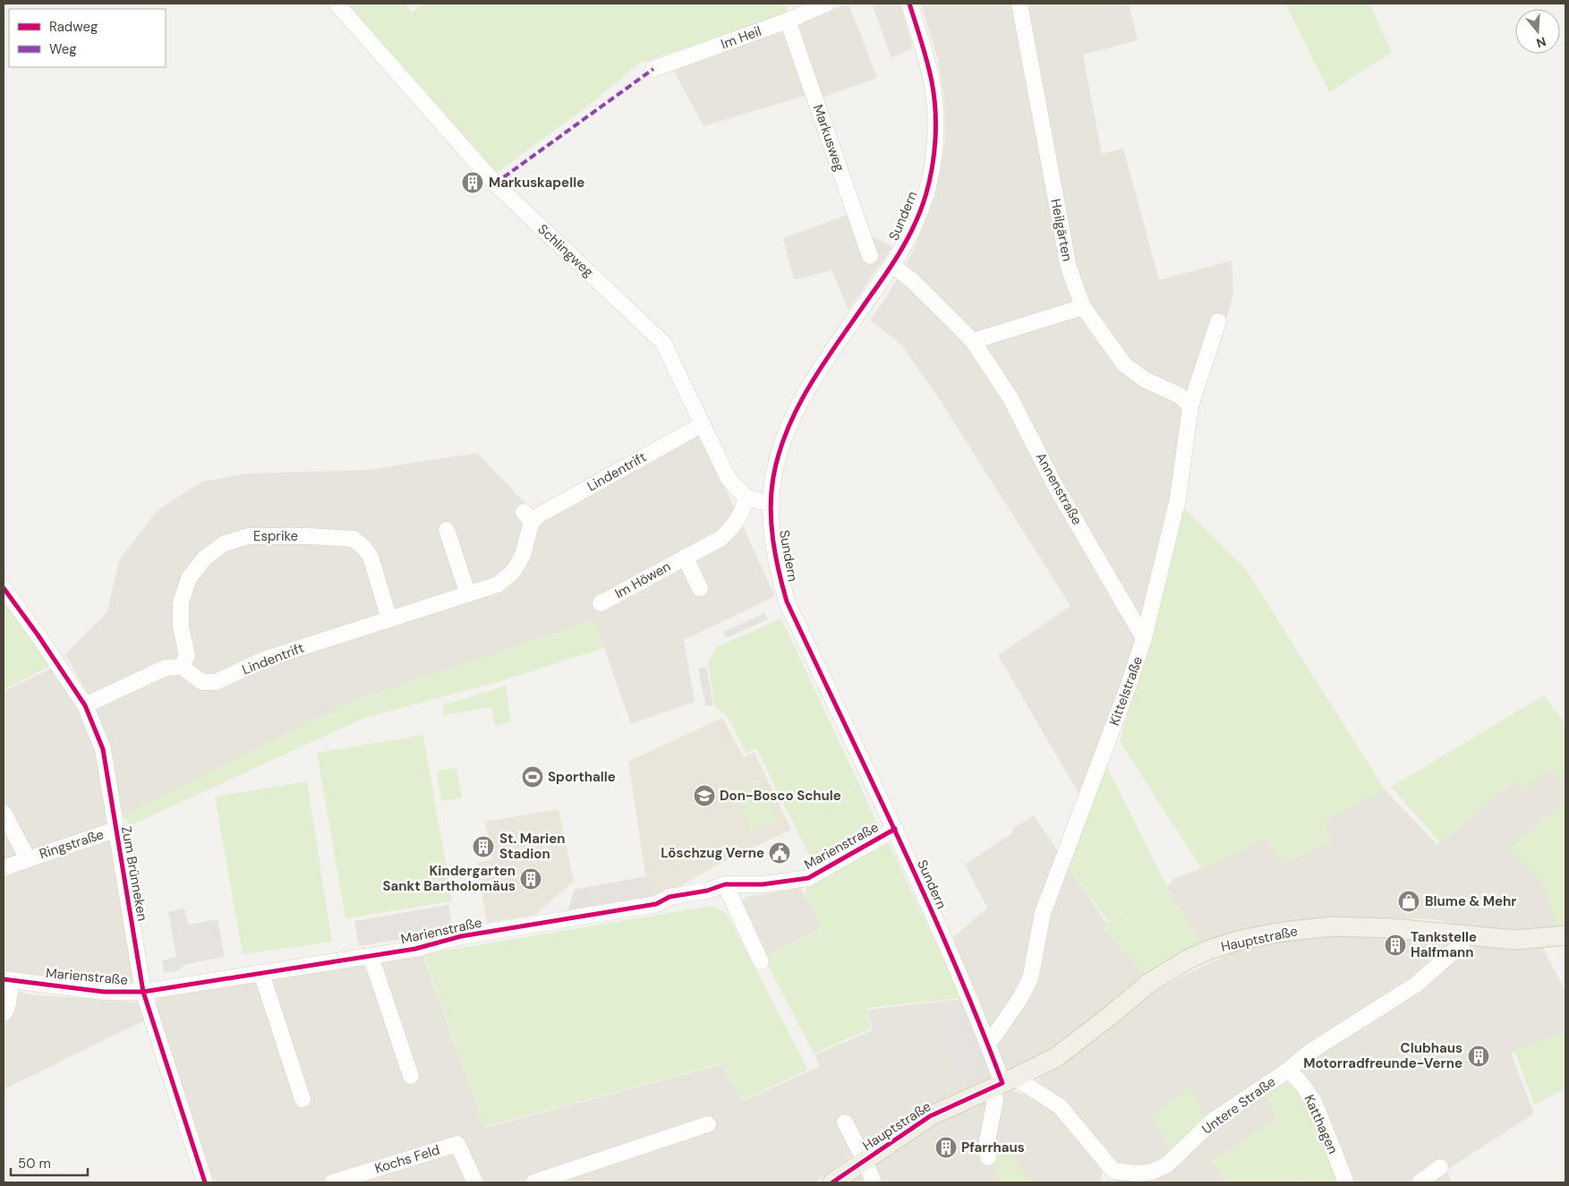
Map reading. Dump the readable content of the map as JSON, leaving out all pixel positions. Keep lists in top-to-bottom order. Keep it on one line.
{"streets":{"main road":["Hauptstraße"],"street":["Im Heil","Markusweg","Sundern","Heilgärten","Schlingweg","Lindentrift","Annenstraße","Esprike","Im Höwen","Kittelstraße","Ringstraße","Marienstraße","Zum Brünneken","Untere Straße","Katthagen","Kochs Feld"]},"crossings":[["Im Heil","Markusweg"],["Sundern","Annenstraße"],["Sundern","Kittelstraße"],["Sundern","Marienstraße"],["Sundern","Hauptstraße"],["Sundern","Untere Straße"],["Heilgärten","Kittelstraße"],["Schlingweg","Lindentrift"],["Schlingweg","Im Höwen"],["Lindentrift","Esprike"],["Annenstraße","Kittelstraße"],["Ringstraße","Zum Brünneken"],["Marienstraße","Zum Brünneken"],["Hauptstraße","Untere Straße"],["Untere Straße","Katthagen"]],"places":{"building":["Markuskapelle","St. Marien Stadion","Kindergarten Sankt Bartholomäus","Tankstelle Halfmann","Clubhaus Motorradfreunde-Verne","Pfarrhaus"],"sports":["Sporthalle"],"school or university":["Don-Bosco Schule"],"public building":["Löschzug Verne"],"shop":["Blume & Mehr"]},"legend":["Radweg","Weg"],"scale_bar":"50 m","north":"bottom"}
